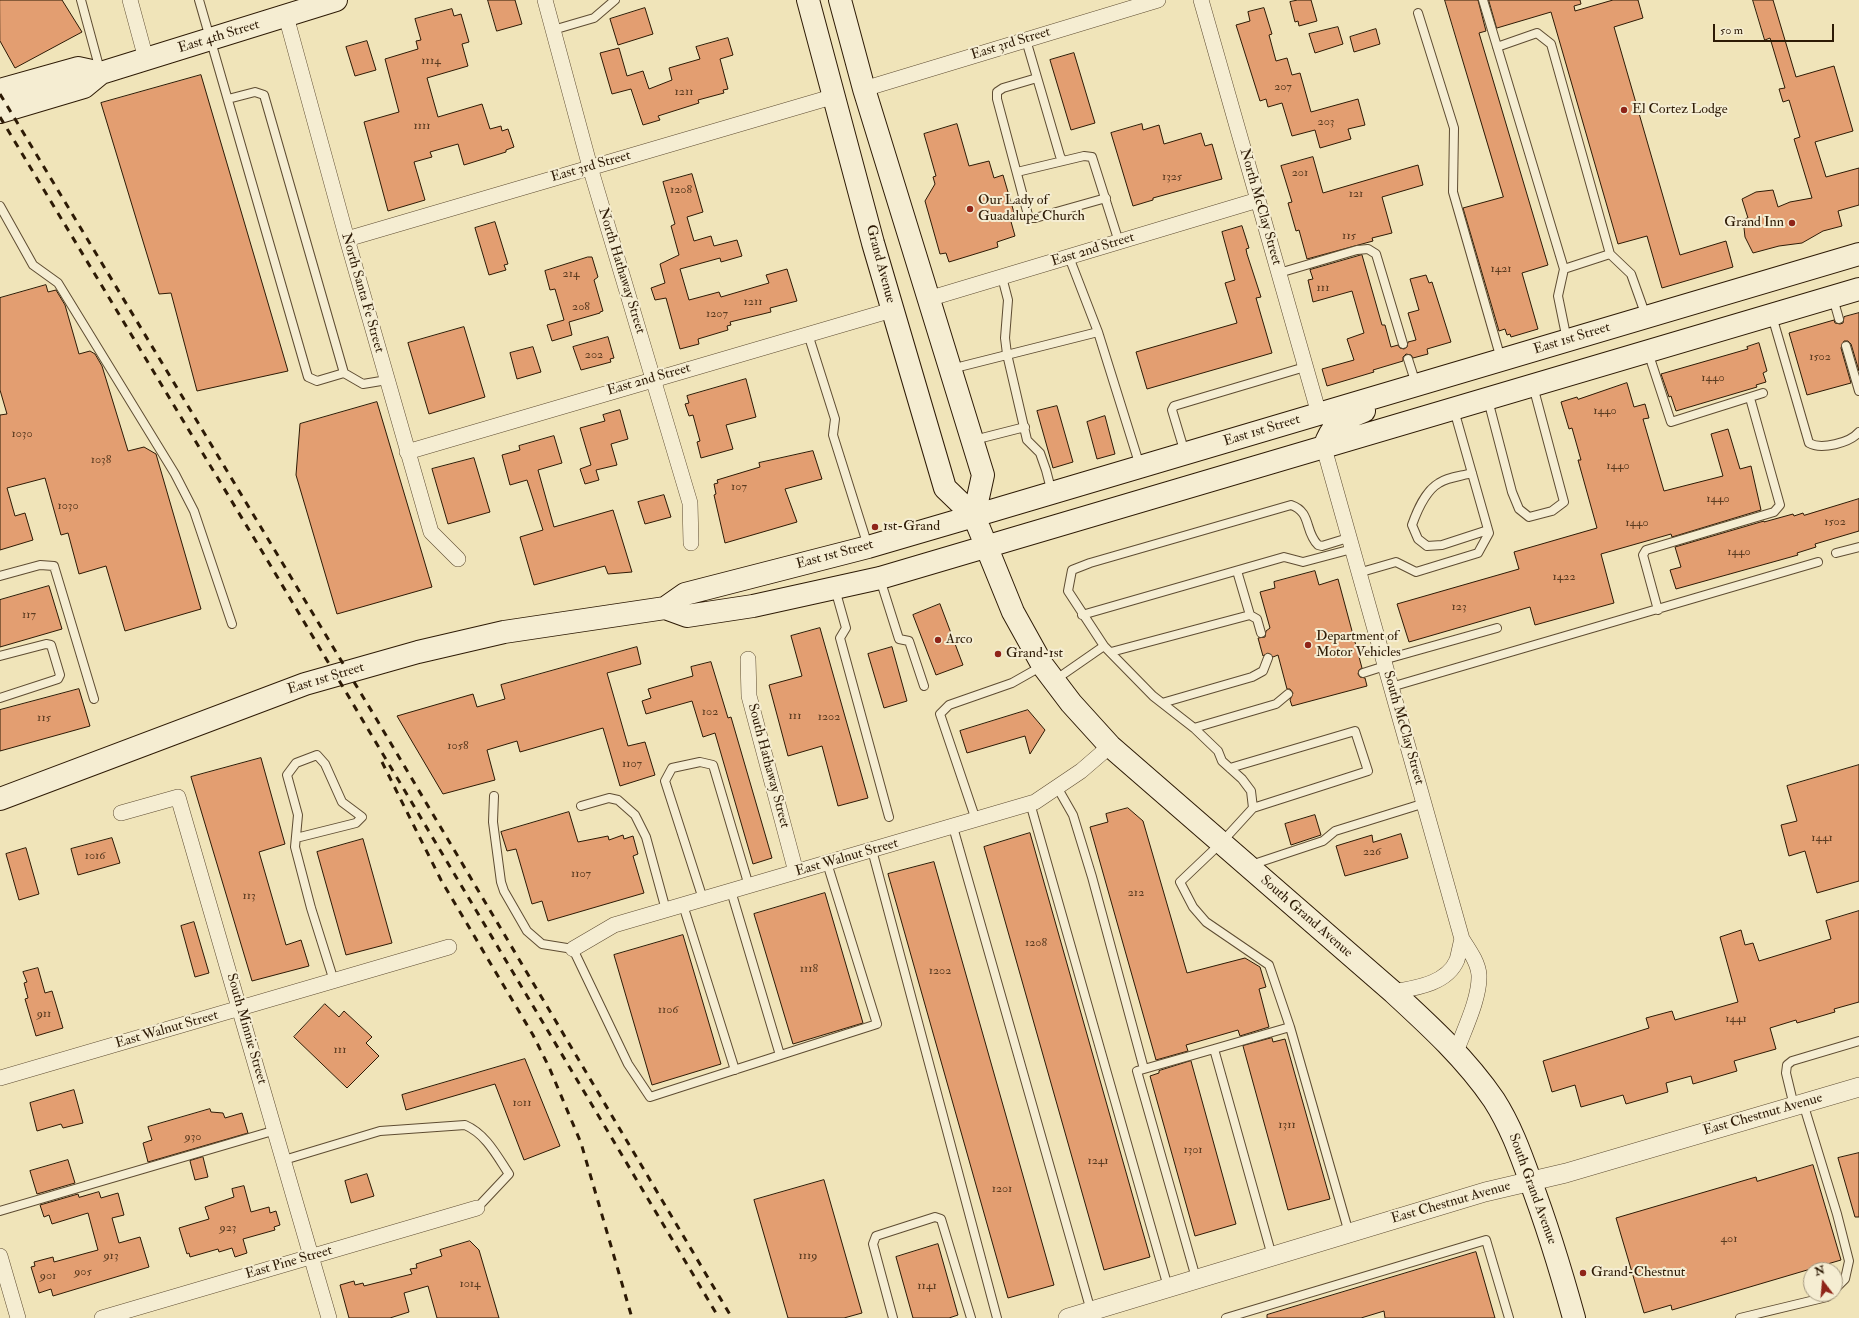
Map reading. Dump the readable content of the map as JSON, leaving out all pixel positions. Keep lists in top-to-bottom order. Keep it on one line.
{"streets":{"main road":["East 4th Street","Grand Avenue","East 1st Street","South Grand Avenue"],"street":["East 3rd Street","North McClay Street","East 2nd Street","North Hathaway Street","North Santa Fe Street","South McClay Street","South Hathaway Street","East Walnut Street","South Minnie Street","East Chestnut Avenue","East Pine Street"]},"crossings":[["East 4th Street","North Santa Fe Street"],["East 3rd Street","Grand Avenue"],["East 3rd Street","North Hathaway Street"],["East 3rd Street","North Santa Fe Street"],["North McClay Street","East 2nd Street"],["North McClay Street","East 1st Street"],["East 2nd Street","Grand Avenue"],["East 2nd Street","North Hathaway Street"],["East 2nd Street","North Santa Fe Street"],["Grand Avenue","East 1st Street"],["Grand Avenue","South Grand Avenue"],["East 1st Street","South McClay Street"],["East 1st Street","South Grand Avenue"],["South McClay Street","South Grand Avenue"],["South Hathaway Street","East Walnut Street"],["East Walnut Street","South Grand Avenue"],["East Walnut Street","South Minnie Street"],["South Grand Avenue","East Chestnut Avenue"],["South Minnie Street","East Pine Street"]],"places":["El Cortez Lodge","Our Lady of Guadalupe Church","Grand Inn","1st-Grand","Arco","Department of Motor Vehicles","Grand-1st","Grand-Chestnut"],"house_numbers":["1114","207","1211","203","1111","201","1325","1208","121","115","1421","214","111","1211","208","1207","202","1502","1440","1440","1030","1038","1440","107","1440","1030","1502","1440","1440","1422","123","117","102","111","1202","115","1058","1107","1441","226","1016","1107","212","113","1208","1118","1202","1106","911","1441","111","1011","1311","930","1301","1241","1201","923","401","913","1119","905","901","1014","1141"],"scale_bar":"50 m","north":"top"}
